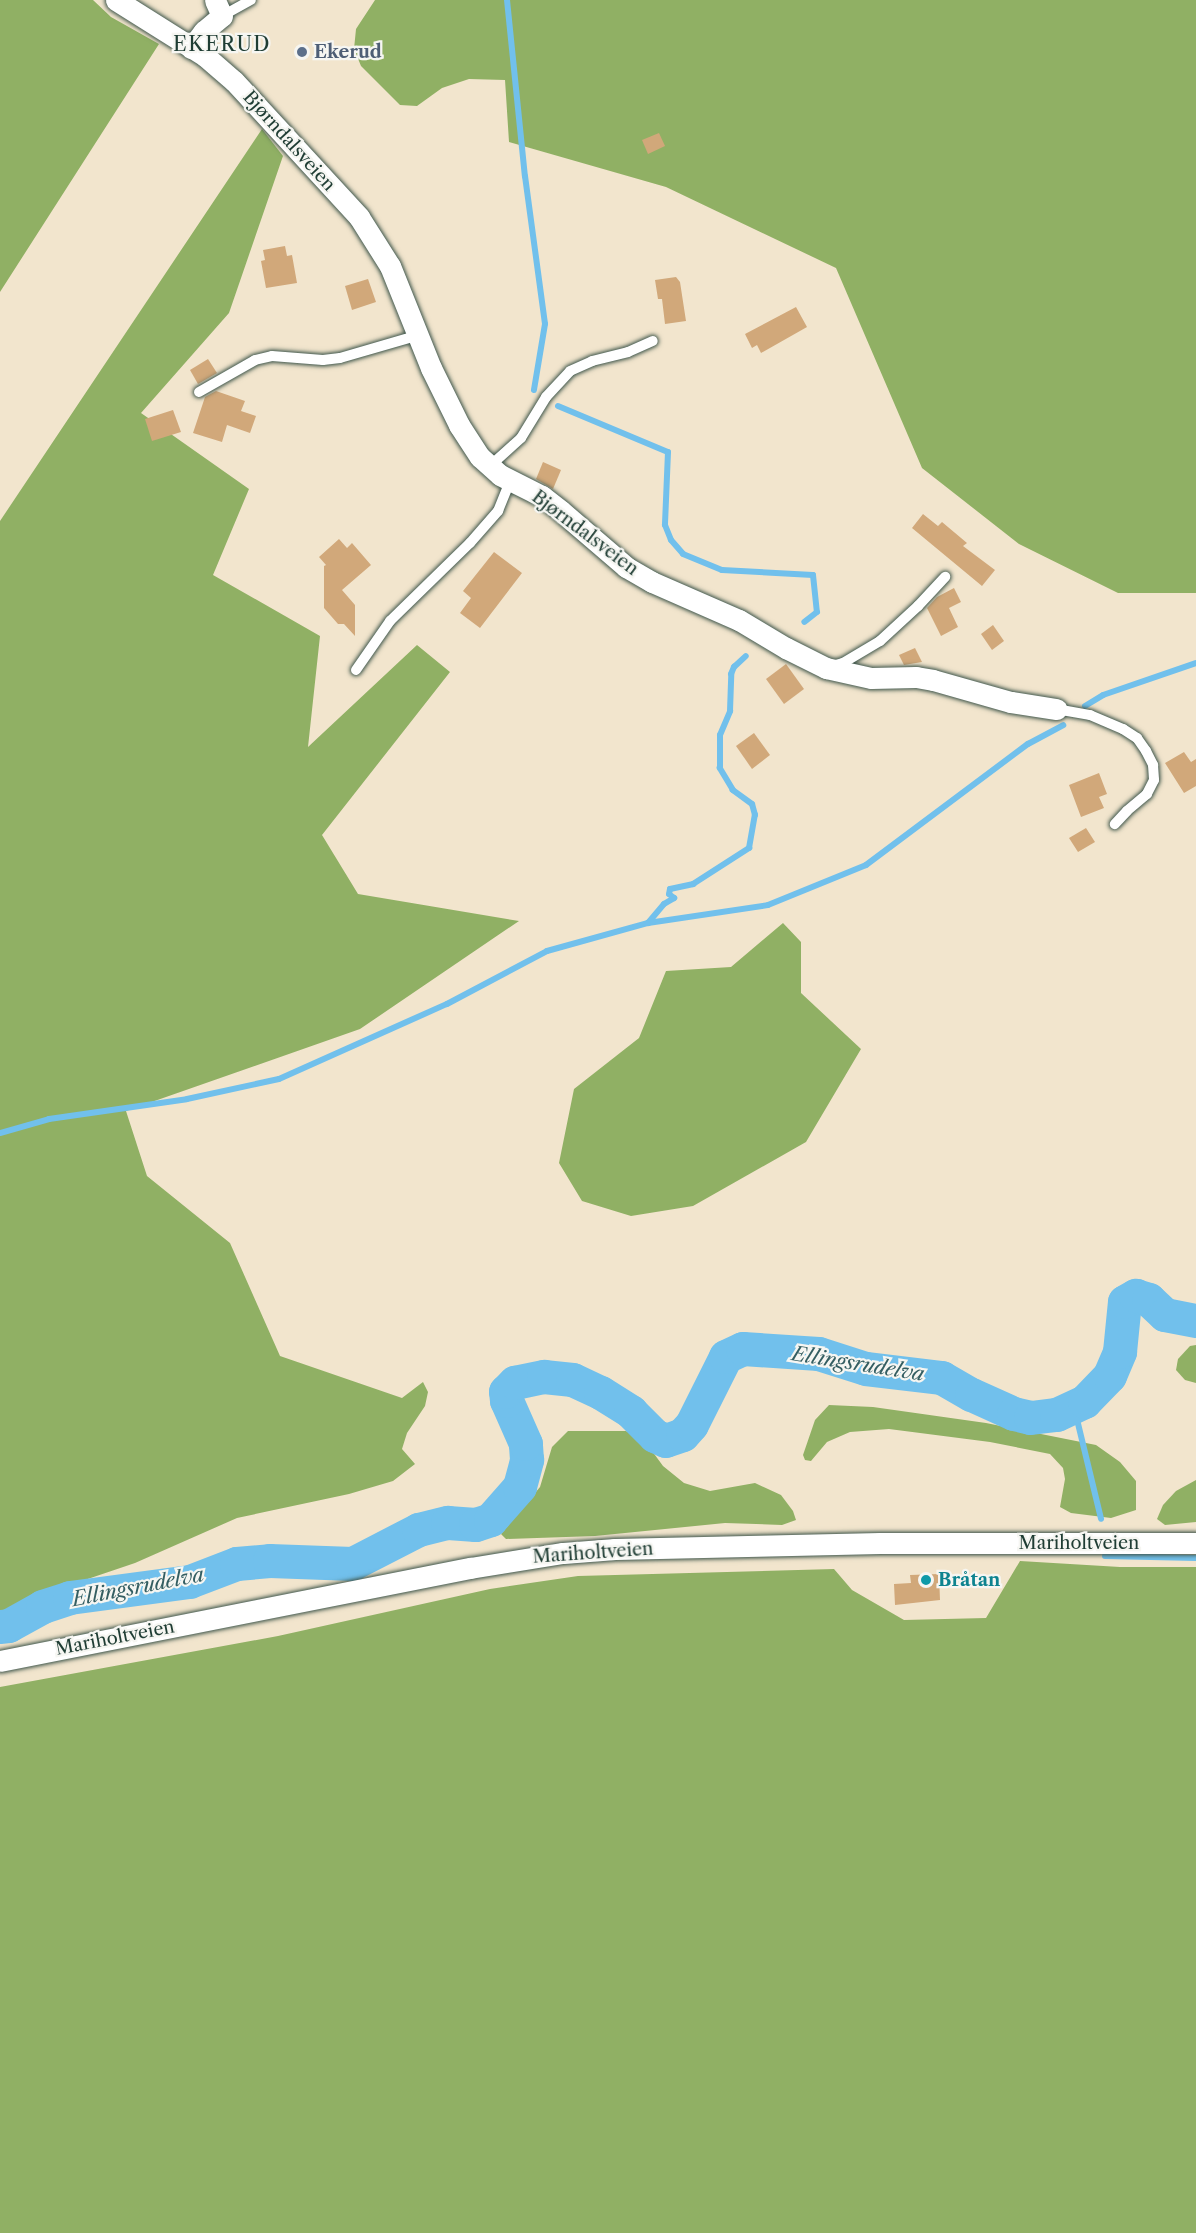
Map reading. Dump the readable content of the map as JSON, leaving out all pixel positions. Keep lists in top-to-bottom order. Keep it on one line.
{"streets":{"street":["Bjørndalsveien","Mariholtveien"]},"districts":["EKERUD"],"water":["Ellingsrudelva"],"places":["Ekerud","Bråtan"]}
